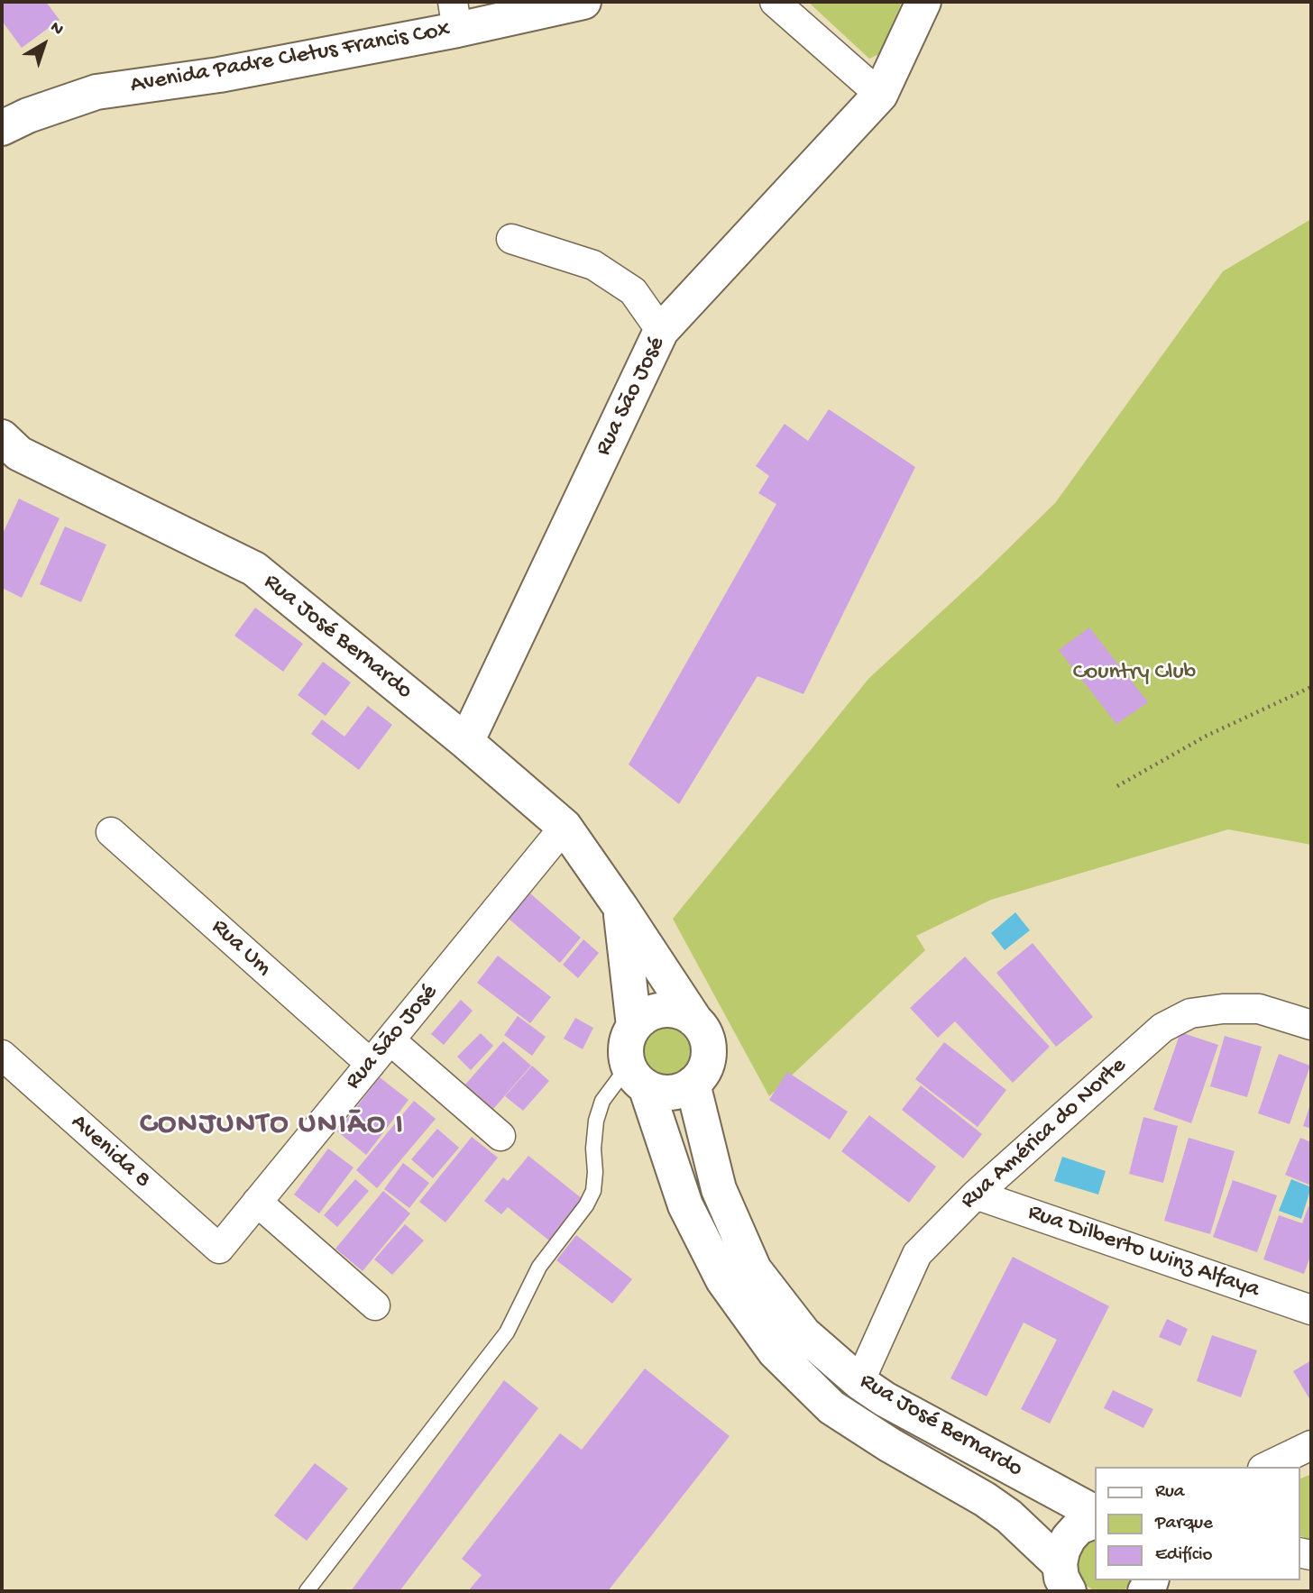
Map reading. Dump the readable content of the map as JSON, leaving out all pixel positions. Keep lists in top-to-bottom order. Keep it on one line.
{"streets":{"street":["Avenida Padre Cletus Francis Cox","Rua São José","Rua José Bernardo","Rua Um","Rua América do Norte","Avenida 8","Rua Dilberto Winz Alfaya"]},"crossings":[["Rua São José","Rua José Bernardo"],["Rua São José","Rua Um"],["Rua São José","Avenida 8"],["Rua José Bernardo","Rua América do Norte"],["Rua América do Norte","Rua Dilberto Winz Alfaya"]],"districts":["CONJUNTO UNIÃO I"],"parks":["Country Club"],"legend":["Rua","Parque","Edifício"],"north":"top right"}
